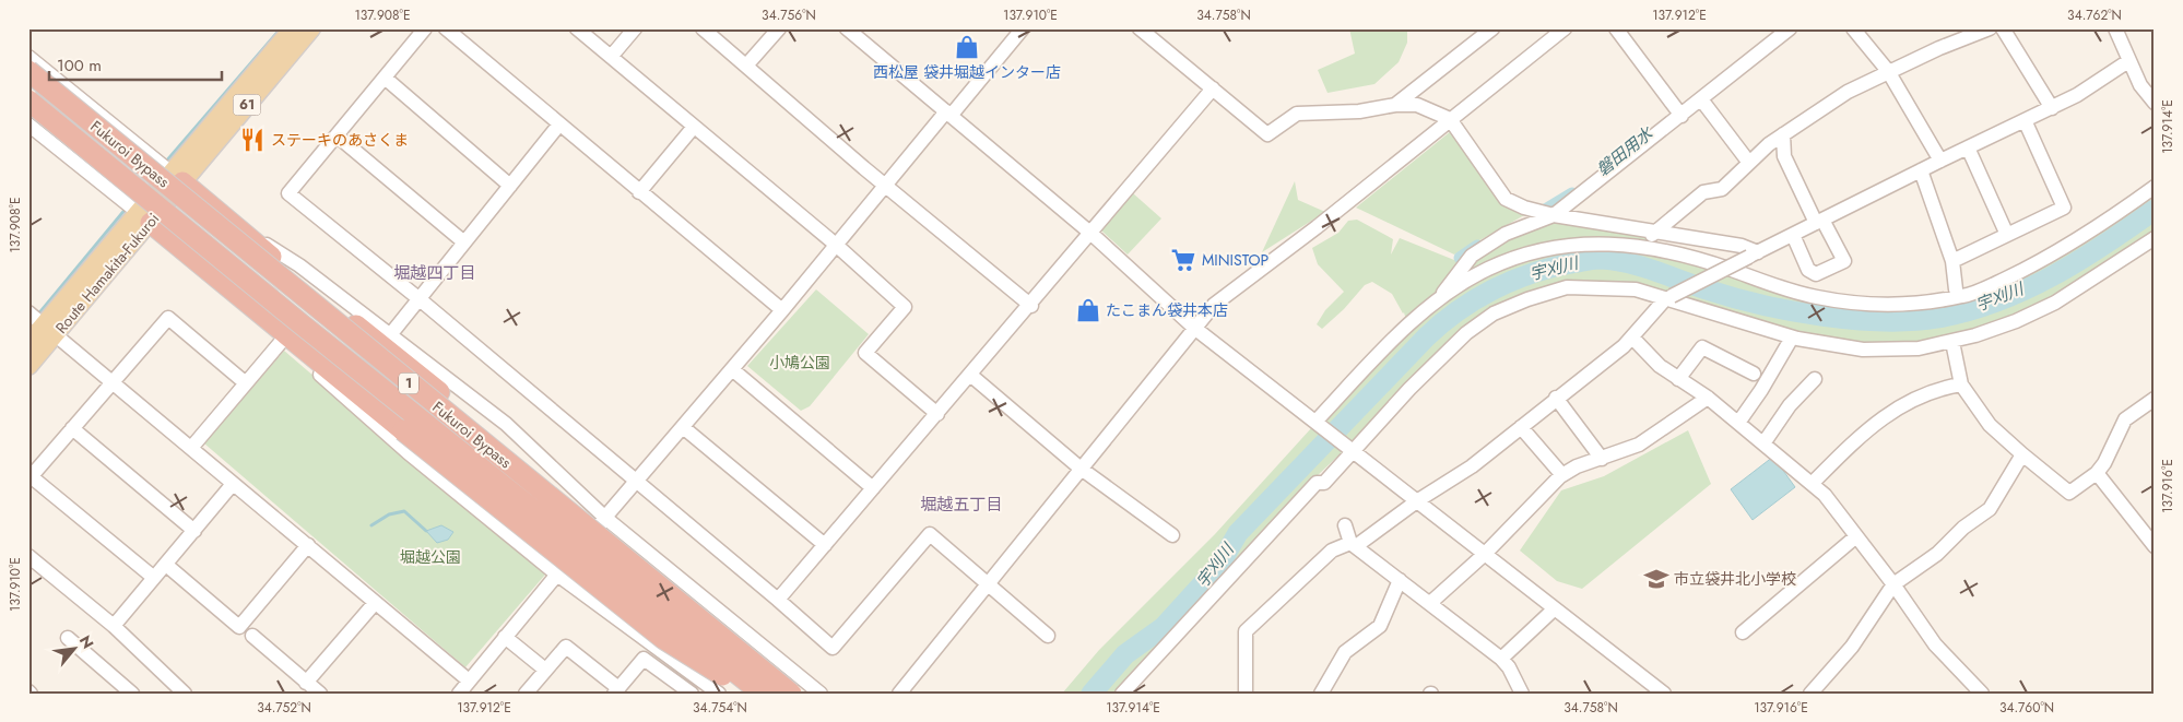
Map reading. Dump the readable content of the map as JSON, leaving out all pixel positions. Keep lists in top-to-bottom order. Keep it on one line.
{"streets":{"highway":["Fukuroi Bypass","1"],"main road":["61","Route Hamakita-Fukuroi"]},"districts":["堀越四丁目","堀越五丁目"],"water":["磐田用水","宇刈川"],"parks":["小鳩公園","堀越公園"],"places":{"shop":["西松屋 袋井堀越インター店","たこまん袋井本店"],"restaurant":["ステーキのあさくま"],"supermarket":["MINISTOP"],"school or university":["市立袋井北小学校"]},"scale_bar":"100 m","north":"top right","coordinates":["137.908°E","34.756°N","137.910°E","34.758°N","137.912°E","34.762°N","137.914°E","137.916°E","34.752°N","34.754°N","34.760°N"]}
